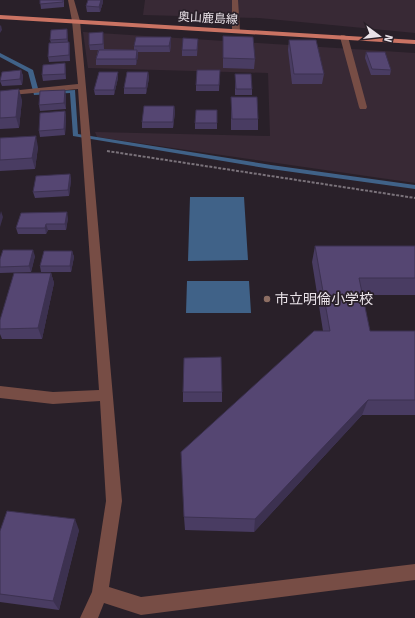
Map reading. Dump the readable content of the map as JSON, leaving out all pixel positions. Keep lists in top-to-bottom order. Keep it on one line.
{"streets":{"main road":["奥山鹿島線"]},"places":["市立明倫小学校"],"north":"right"}
